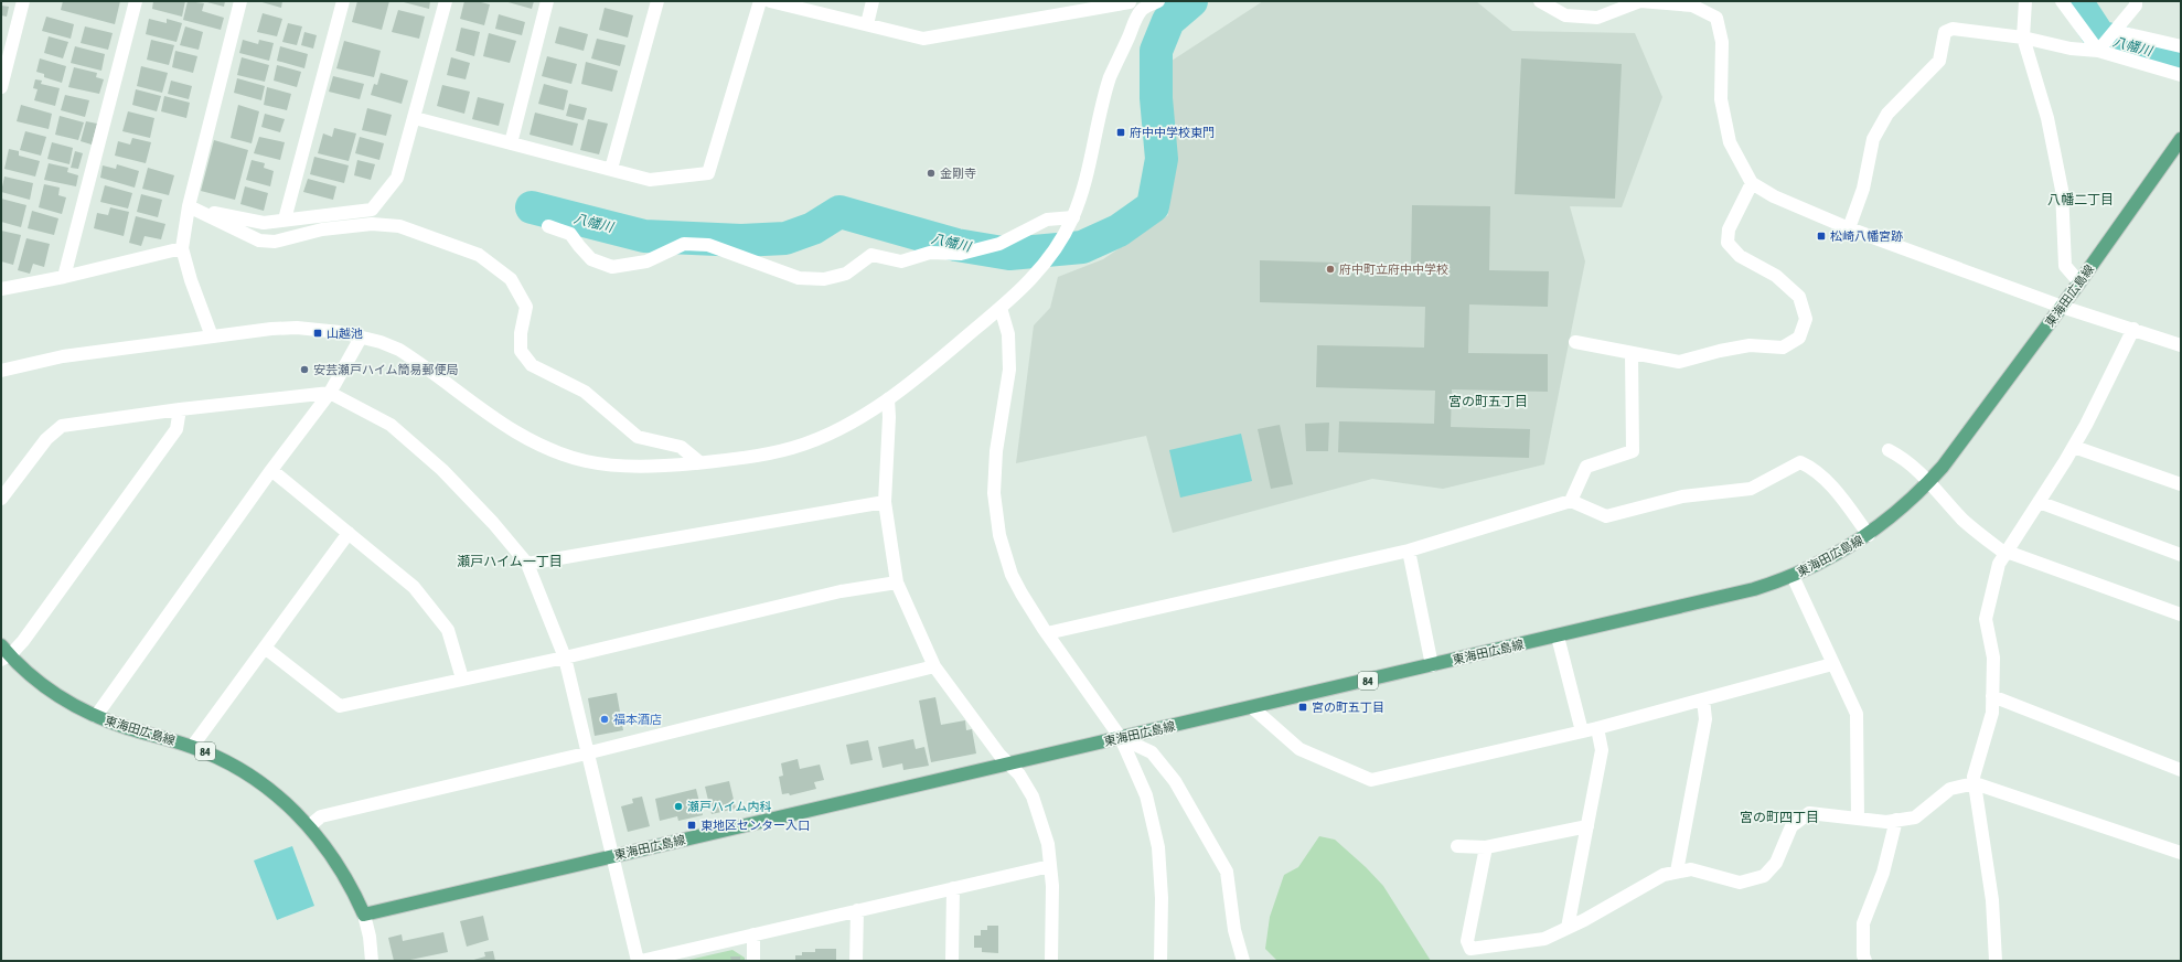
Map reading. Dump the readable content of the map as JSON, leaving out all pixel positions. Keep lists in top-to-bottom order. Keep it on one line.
{"streets":{"main road":["東海田広島線","84"]},"districts":["八幡二丁目","宮の町五丁目","瀬戸ハイム一丁目","宮の町四丁目"],"water":["八幡川"],"places":{"transit":["府中中学校東門","松崎八幡宮跡","山越池","宮の町五丁目","東地区センター入口"],"other":["金剛寺","府中町立府中中学校","安芸瀬戸ハイム簡易郵便局","福本酒店","瀬戸ハイム内科"]}}
